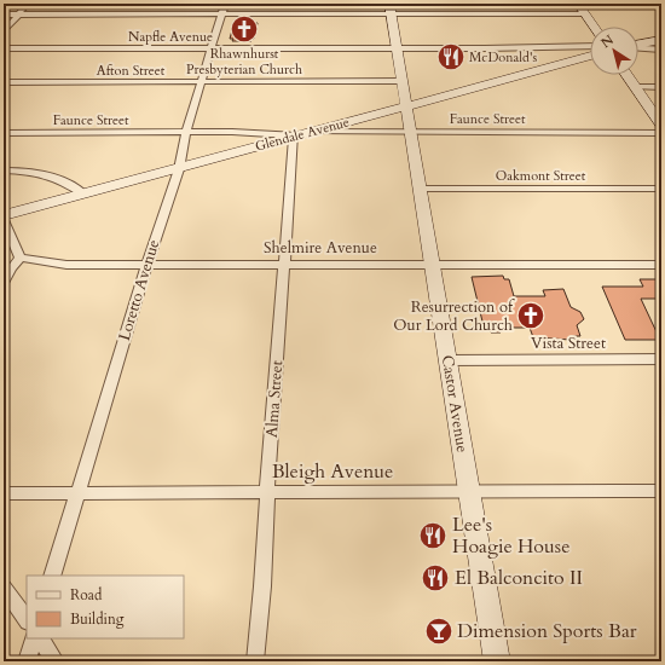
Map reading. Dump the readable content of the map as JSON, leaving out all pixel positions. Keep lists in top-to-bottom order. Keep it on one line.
{"streets":{"street":["Napfle Avenue","Afton Street","Faunce Street","Glendale Avenue","Oakmont Street","Shelmire Avenue","Loretto Avenue","Vista Street","Alma Street","Castor Avenue","Bleigh Avenue"]},"crossings":[["Napfle Avenue","Loretto Avenue"],["Napfle Avenue","Castor Avenue"],["Afton Street","Loretto Avenue"],["Afton Street","Castor Avenue"],["Faunce Street","Glendale Avenue"],["Faunce Street","Loretto Avenue"],["Faunce Street","Alma Street"],["Faunce Street","Castor Avenue"],["Glendale Avenue","Loretto Avenue"],["Glendale Avenue","Alma Street"],["Glendale Avenue","Castor Avenue"],["Oakmont Street","Castor Avenue"],["Shelmire Avenue","Loretto Avenue"],["Shelmire Avenue","Alma Street"],["Shelmire Avenue","Castor Avenue"],["Loretto Avenue","Bleigh Avenue"],["Vista Street","Castor Avenue"],["Alma Street","Bleigh Avenue"],["Castor Avenue","Bleigh Avenue"]],"places":{"church":["Rhawnhurst Presbyterian Church","Resurrection of Our Lord Church"],"restaurant":["McDonald's","Lee's Hoagie House","El Balconcito II"],"bar":["Dimension Sports Bar"]},"legend":["Road","Building"],"north":"top left"}
